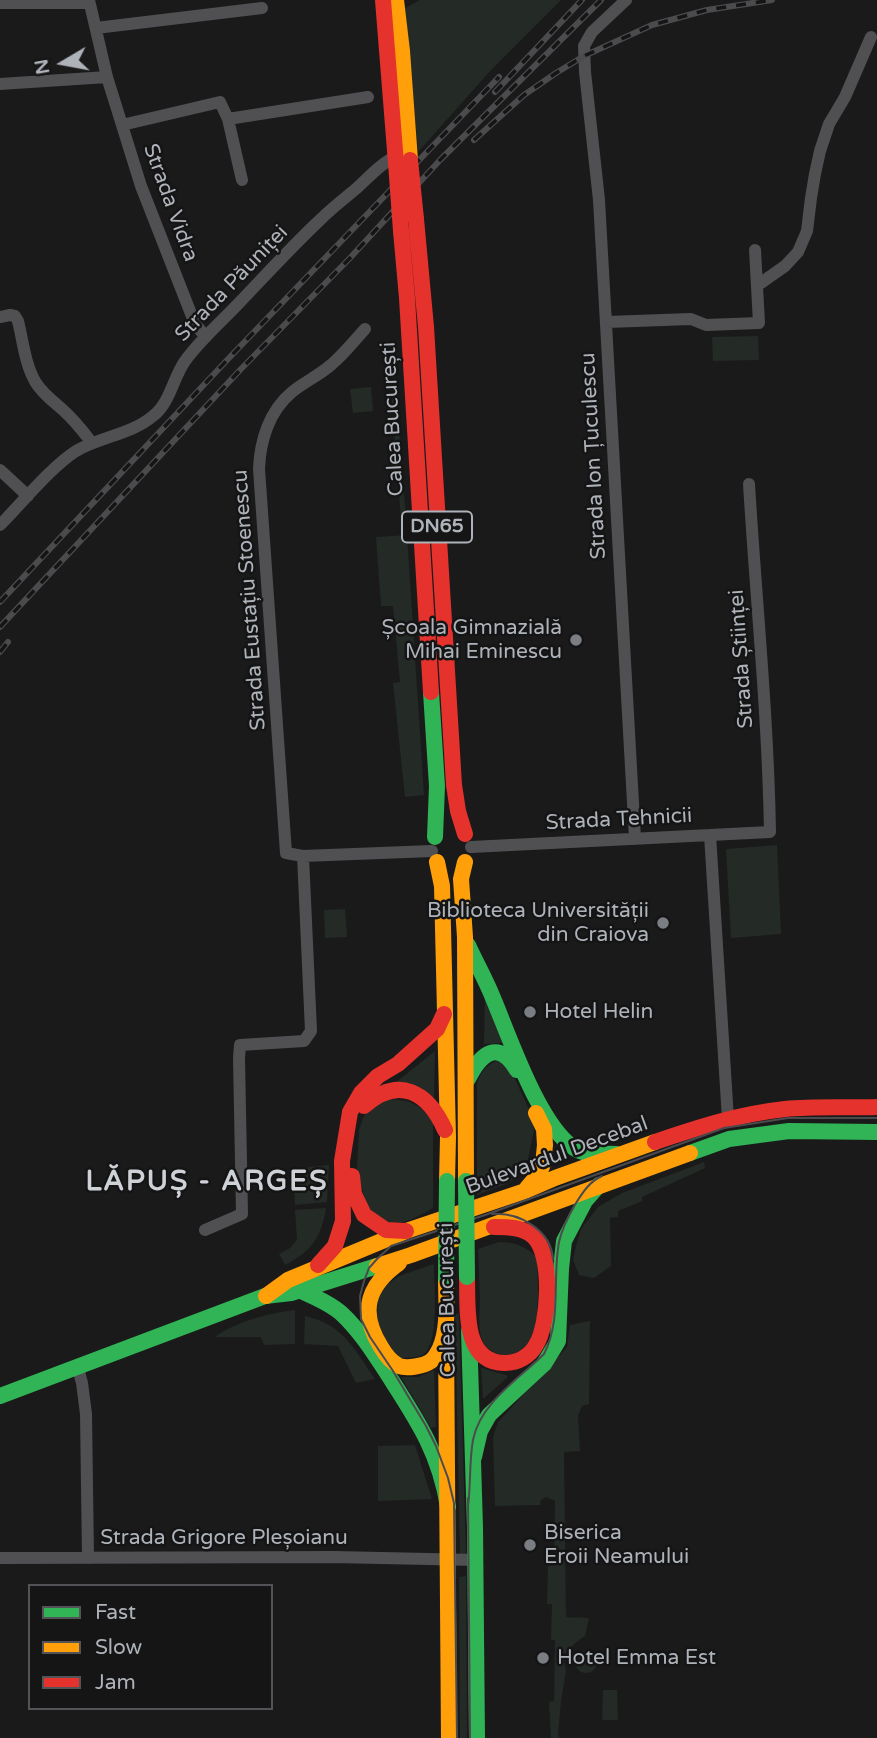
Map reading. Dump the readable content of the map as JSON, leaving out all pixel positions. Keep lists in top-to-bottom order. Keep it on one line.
{"streets":{"main road":["Calea București","DN65","Bulevardul Decebal"],"street":["Strada Vidra","Strada Păuniței","Strada Ion Țuculescu","Strada Eustațiu Stoenescu","Strada Științei","Strada Tehnicii","Strada Grigore Pleșoianu"]},"crossings":[["Strada Vidra","Strada Păuniței"],["Strada Păuniței","Calea București"],["Calea București","Strada Tehnicii"],["Calea București","Strada Grigore Pleșoianu"],["Strada Ion Țuculescu","Strada Tehnicii"],["Strada Științei","Strada Tehnicii"]],"districts":["LĂPUȘ - ARGEȘ"],"places":["Școala Gimnazială Mihai Eminescu","Biblioteca Universității din Craiova","Hotel Helin","Biserica Eroii Neamului","Hotel Emma Est"],"legend":["Fast","Slow","Jam"],"north":"left"}
